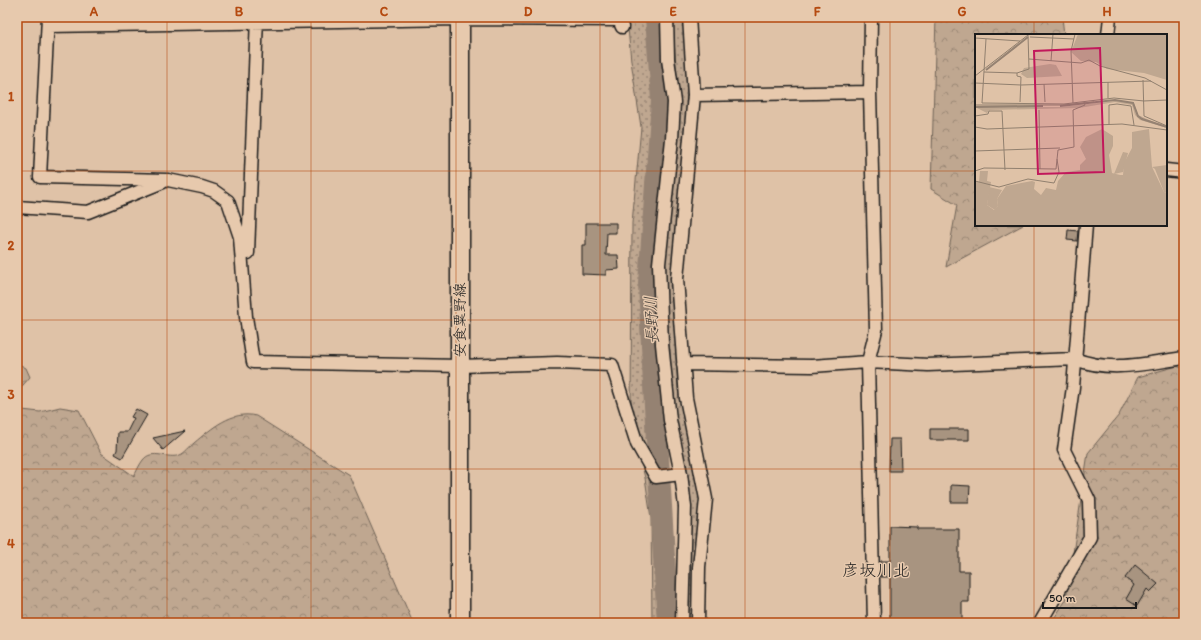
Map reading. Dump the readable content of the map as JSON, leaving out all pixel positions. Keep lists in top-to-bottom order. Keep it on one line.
{"streets":{"main road":["安食粟野線"]},"districts":["彦坂川北"],"water":["長野川"],"scale_bar":"50 m","grid":{"columns":["A","B","C","D","E","F","G","H"],"rows":["1","2","3","4"]}}
